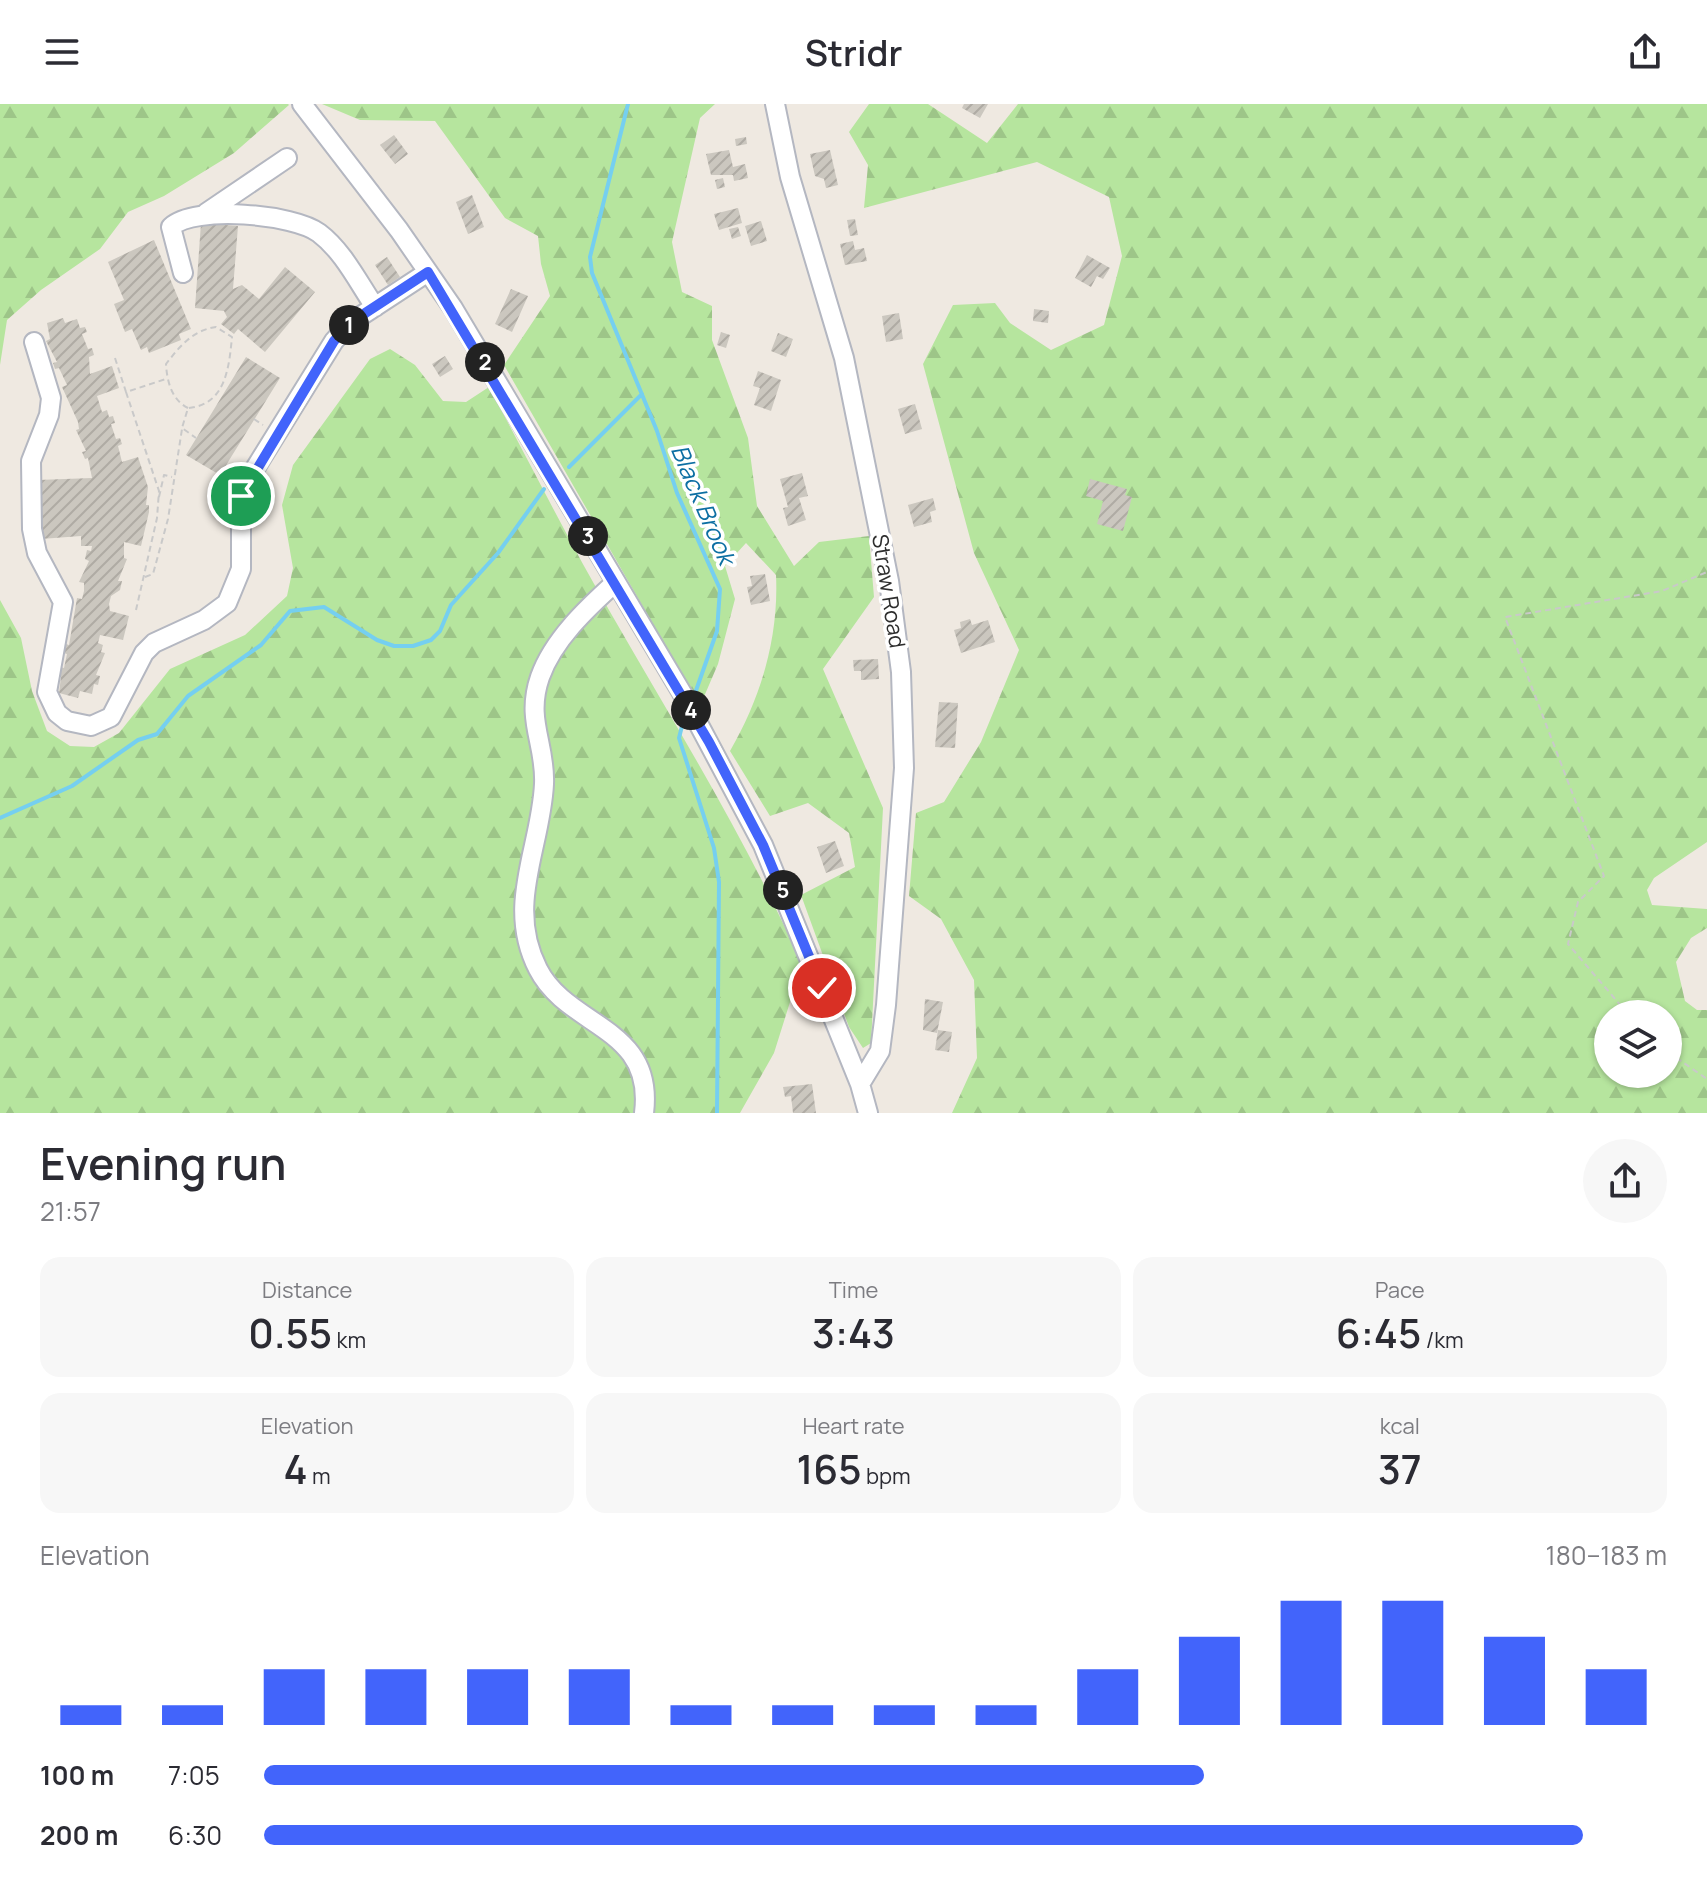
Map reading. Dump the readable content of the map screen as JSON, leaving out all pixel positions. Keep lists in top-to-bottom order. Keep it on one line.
{"streets":{"street":["Straw Road"]},"water":["Black Brook"],"page":{"header":"Stridr","pins":["1","2","3","4","5"],"heading":["Evening run","21:57"],"stats":[["Distance","0.55 km"],["Time","3:43"],["Pace","6:45 /km"],["Elevation","4 m"],["Heart rate","165 bpm"],["kcal","37"]],"chart":["Elevation","180–183 m"],"list":[{"name":"100 m","note":"7:05"},{"name":"200 m","note":"6:30"}]}}
